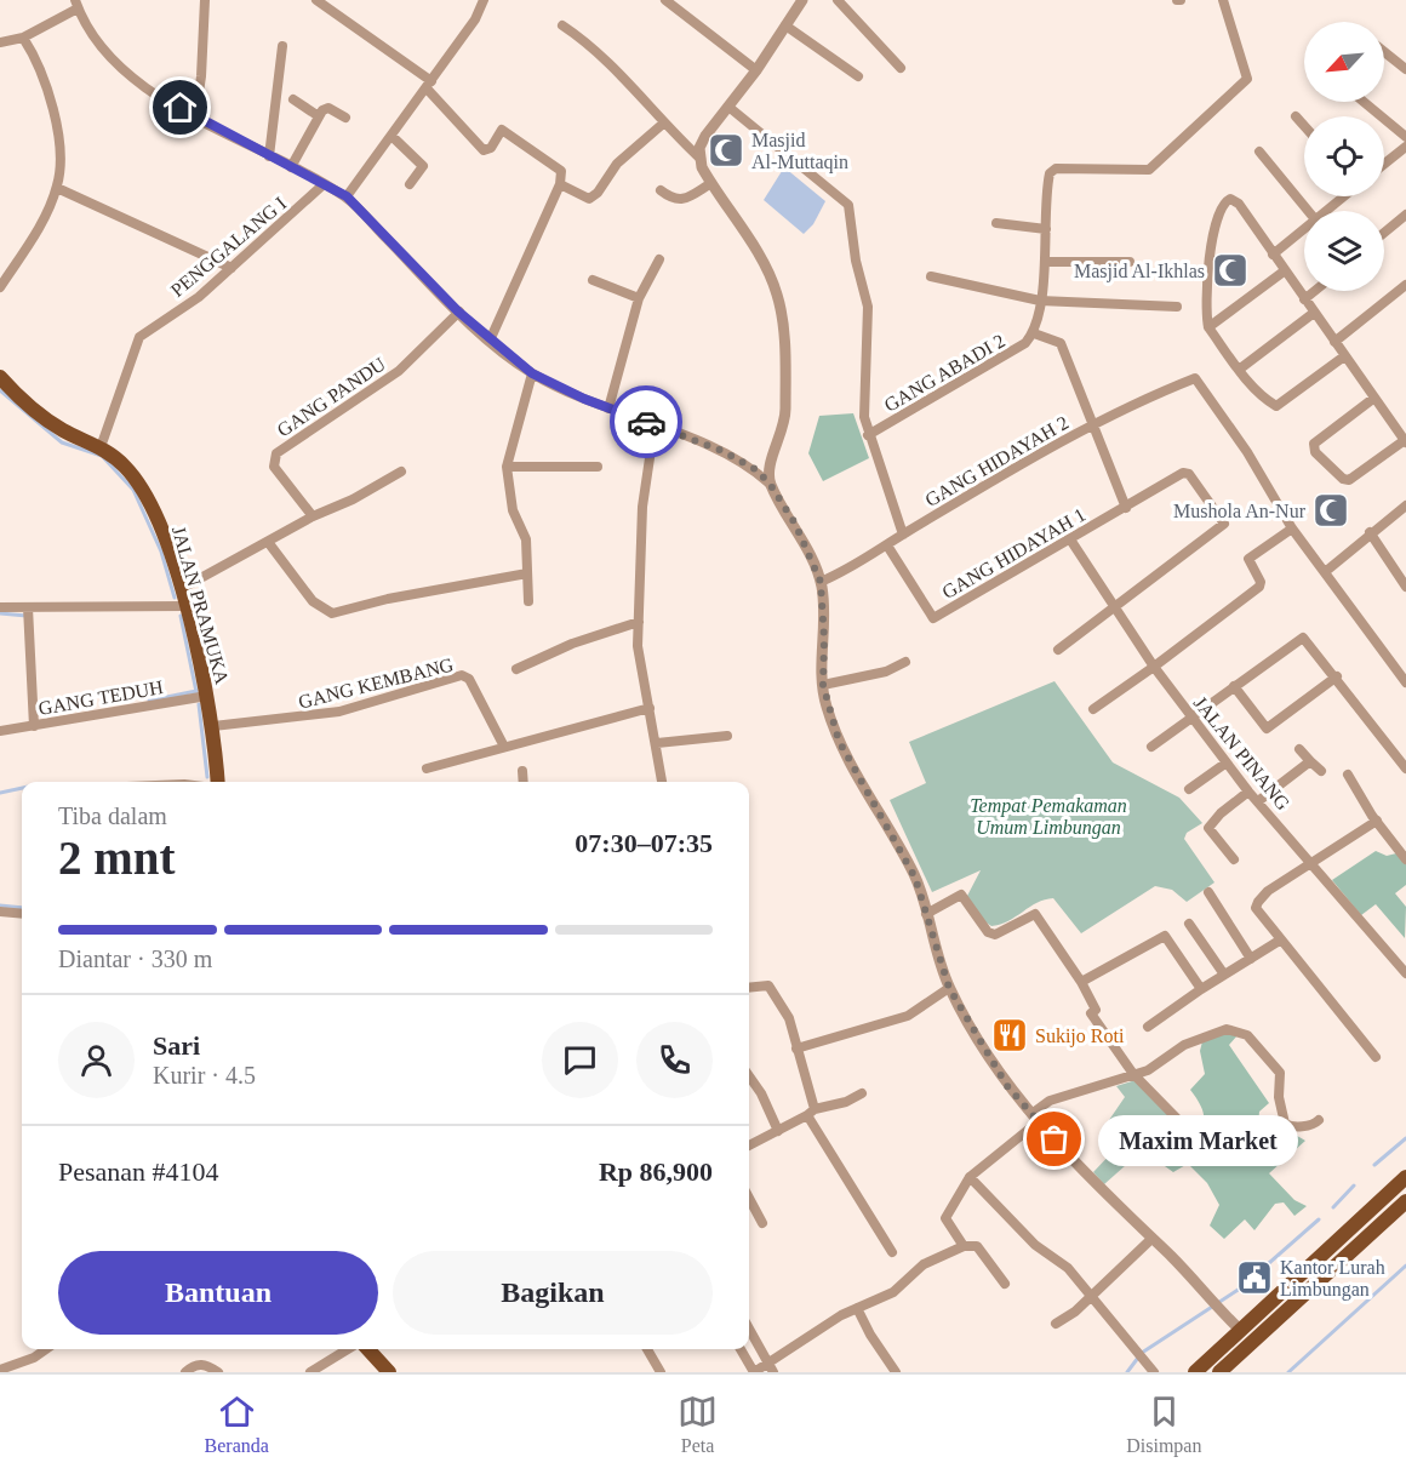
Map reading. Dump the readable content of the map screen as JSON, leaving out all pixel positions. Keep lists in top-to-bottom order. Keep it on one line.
{"streets":{"main road":["JALAN PRAMUKA"],"street":["PENGGALANG I","GANG ABADI 2","GANG PANDU","GANG HIDAYAH 2","GANG HIDAYAH 1","GANG KEMBANG","GANG TEDUH","JALAN PINANG"]},"crossings":[["PENGGALANG I","JALAN PRAMUKA"],["GANG HIDAYAH 2","GANG HIDAYAH 1"],["GANG HIDAYAH 1","JALAN PINANG"],["JALAN PRAMUKA","GANG KEMBANG"],["JALAN PRAMUKA","GANG TEDUH"]],"parks":["Tempat Pemakaman Umum Limbungan"],"places":{"mosque":["Masjid Al-Muttaqin","Masjid Al-Ikhlas","Mushola An-Nur"],"restaurant":["Sukijo Roti"],"other":["Maxim Market"],"public building":["Kantor Lurah Limbungan"]},"north":"bottom left","page":{"heading":["2 mnt","Tiba dalam","07:30–07:35"],"panel":["Sari","Kurir · 4.5","Pesanan #4104","Rp 86,900"],"bar":"Diantar · 330 m","bubble":"Maxim Market","buttons":["Bantuan","Bagikan"],"tabs":["Beranda","Peta","Disimpan"]}}
